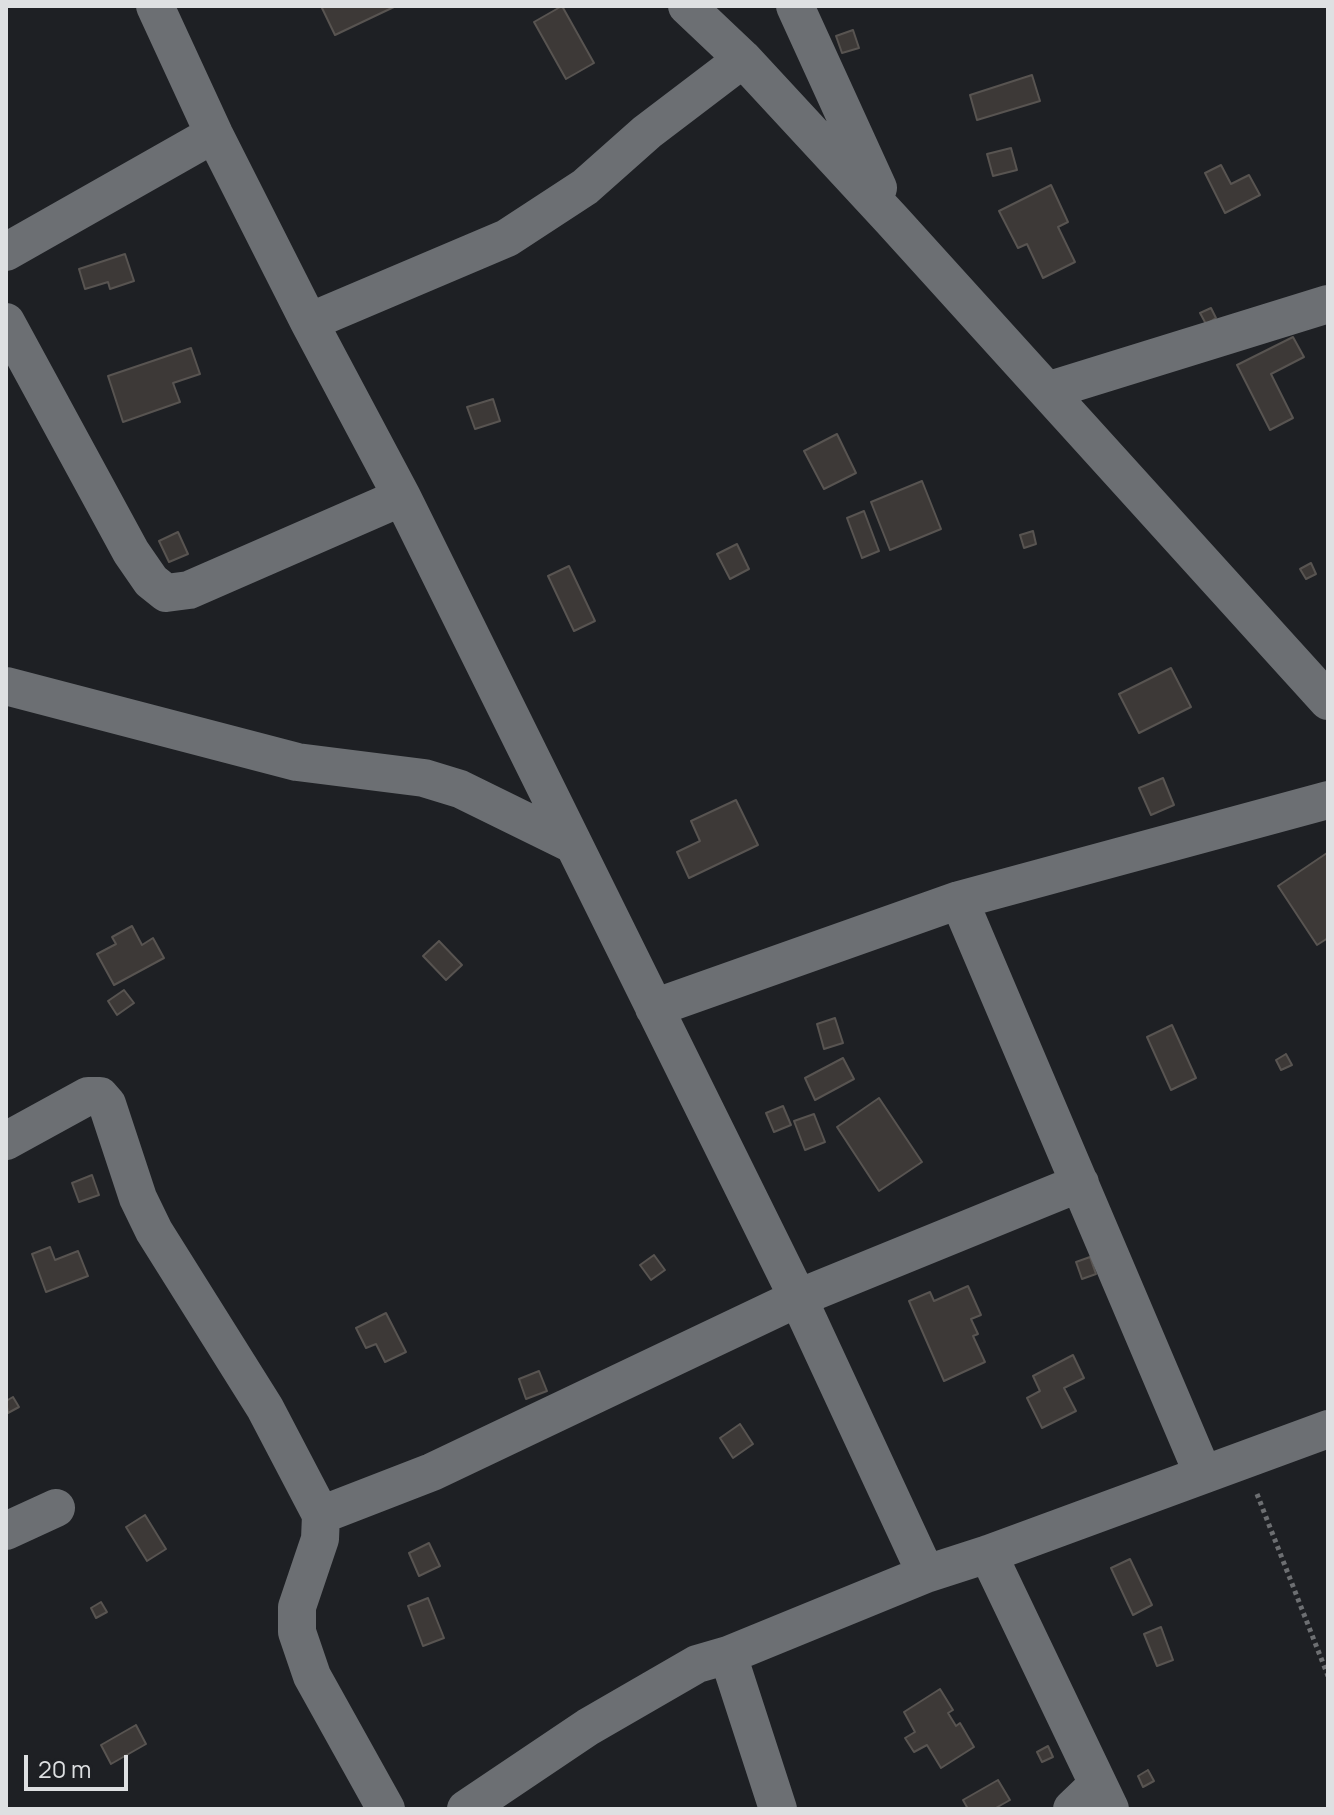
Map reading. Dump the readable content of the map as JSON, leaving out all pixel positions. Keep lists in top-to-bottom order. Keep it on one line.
{"scale_bar":"20 m"}
